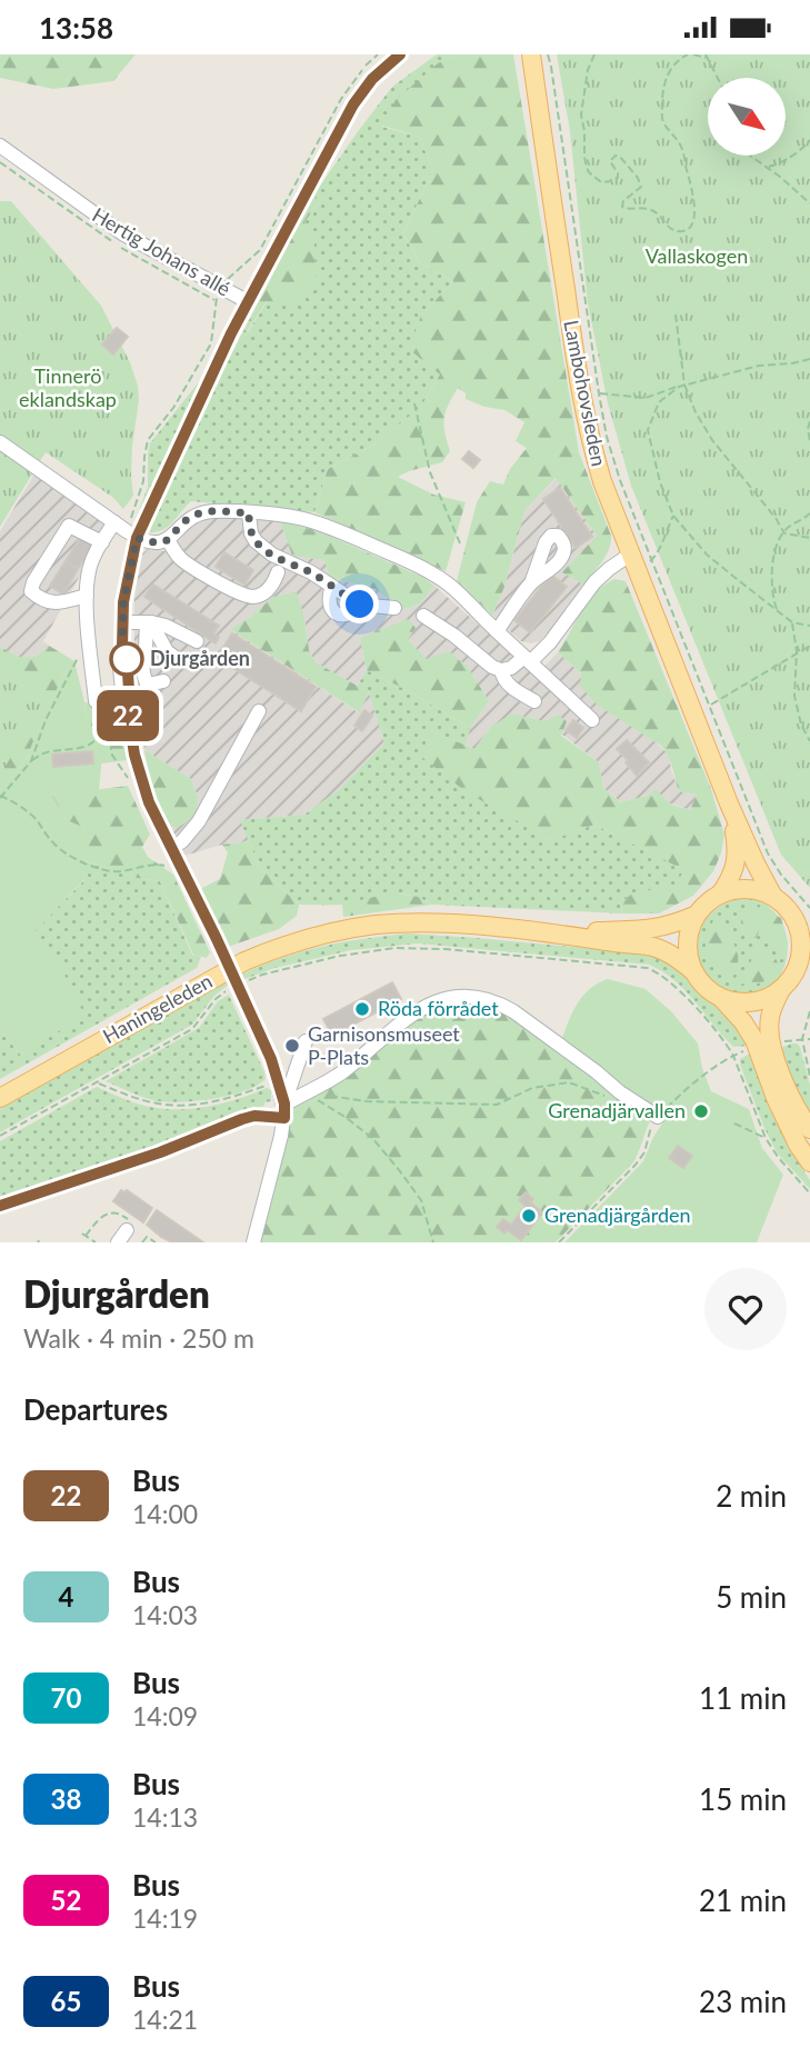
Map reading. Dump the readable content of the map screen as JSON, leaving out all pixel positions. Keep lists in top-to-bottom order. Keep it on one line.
{"streets":{"main road":["Lambohovsleden","Haningeleden"],"street":["Hertig Johans allé"]},"crossings":[["Lambohovsleden","Haningeleden"]],"parks":["Vallaskogen","Tinnerö eklandskap"],"places":["Djurgården","Röda förrådet","Garnisonsmuseet P-Plats","Grenadjärvallen","Grenadjärgården"],"lines":["bus line 22"],"north":"bottom right","page":{"status":"13:58","on_map":"22","heading":[["Djurgården","Walk · 4 min · 250 m"],"Departures"],"list":[{"mark":"22","name":"Bus","note":"14:00","value":"2 min"},{"mark":"4","name":"Bus","note":"14:03","value":"5 min"},{"mark":"70","name":"Bus","note":"14:09","value":"11 min"},{"mark":"38","name":"Bus","note":"14:13","value":"15 min"},{"mark":"52","name":"Bus","note":"14:19","value":"21 min"},{"mark":"65","name":"Bus","note":"14:21","value":"23 min"}]}}
